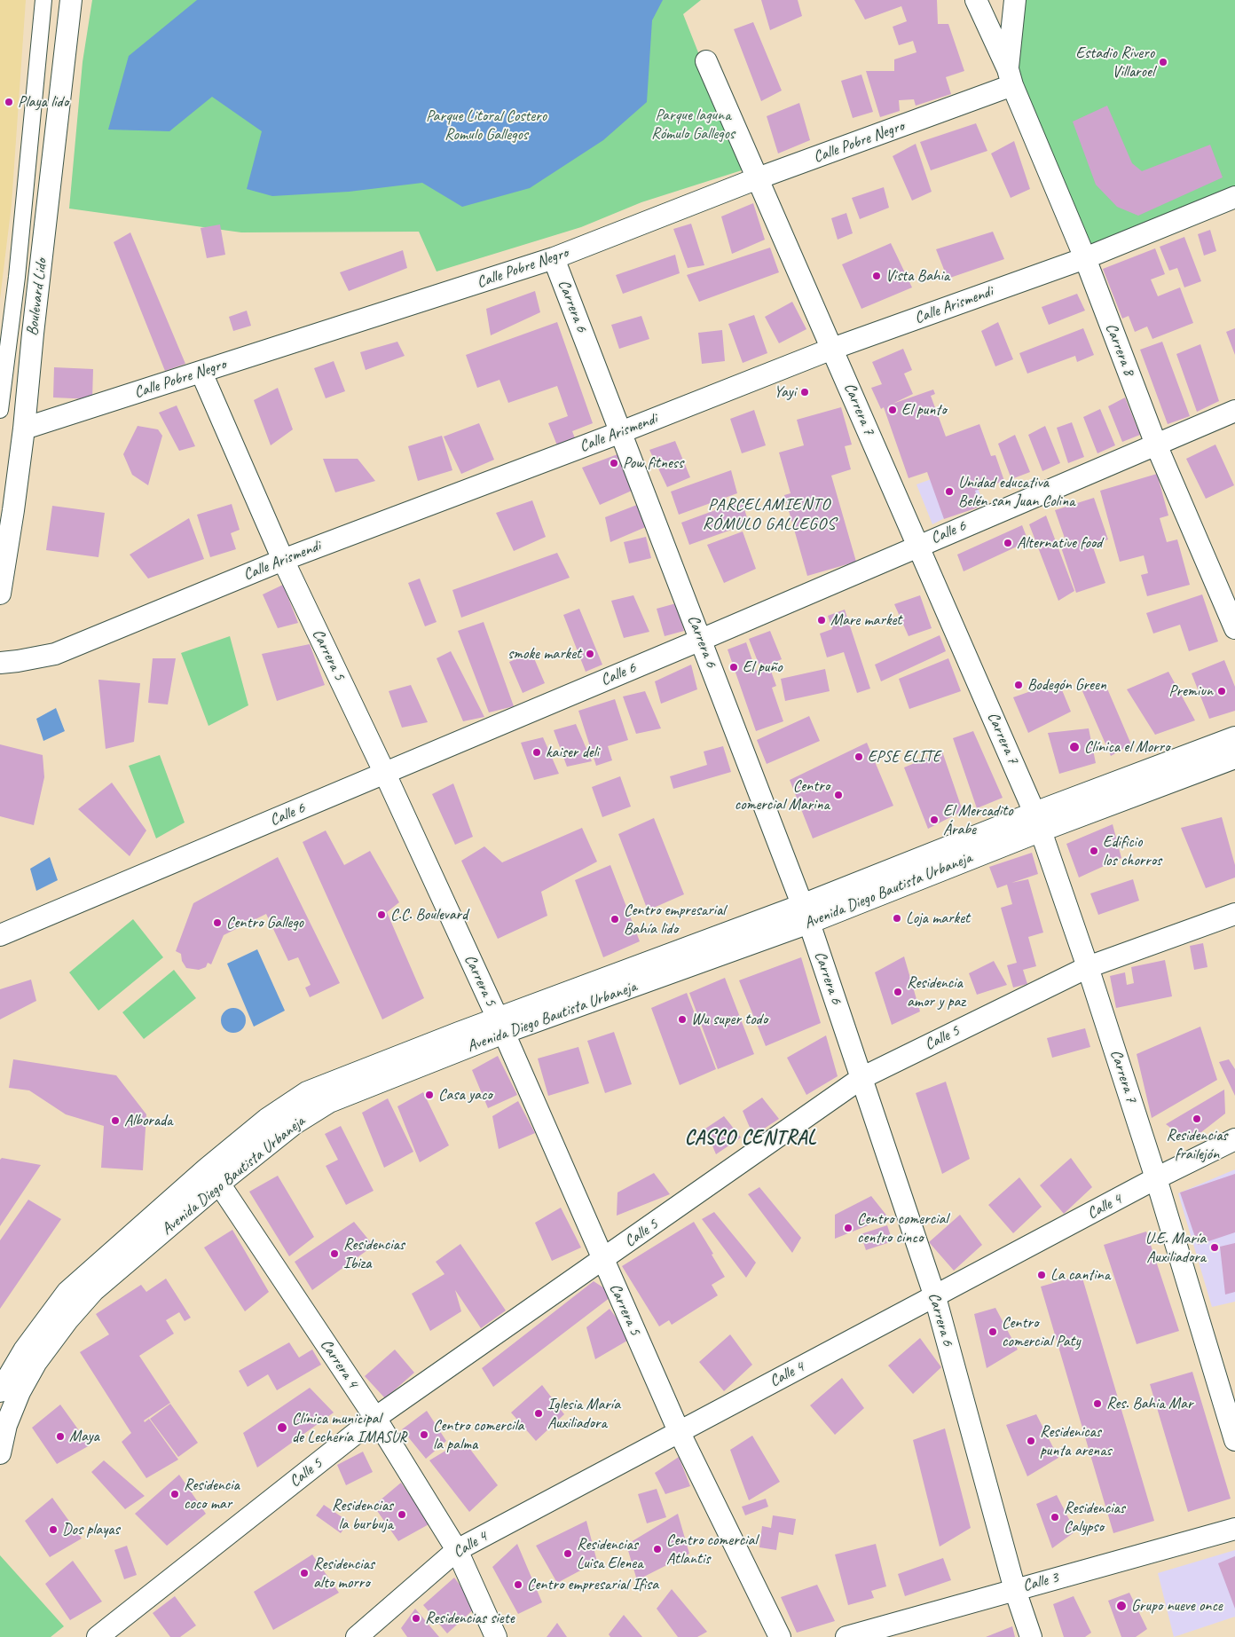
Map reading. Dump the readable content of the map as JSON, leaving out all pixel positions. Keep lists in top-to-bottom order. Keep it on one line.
{"streets":{"street":["Calle Pobre Negro","Boulevard Lido","Calle Arismendi","Carrera 6","Carrera 8","Carrera 7","Calle 6","Carrera 5","Avenida Diego Bautista Urbaneja","Calle 5","Calle 4","Carrera 4","Calle 3"]},"crossings":[["Calle Pobre Negro","Boulevard Lido"],["Calle Pobre Negro","Carrera 6"],["Calle Pobre Negro","Carrera 8"],["Calle Pobre Negro","Carrera 7"],["Calle Pobre Negro","Carrera 5"],["Calle Arismendi","Carrera 6"],["Calle Arismendi","Carrera 8"],["Calle Arismendi","Carrera 7"],["Calle Arismendi","Carrera 5"],["Carrera 6","Calle 6"],["Carrera 6","Avenida Diego Bautista Urbaneja"],["Carrera 6","Calle 5"],["Carrera 6","Calle 4"],["Carrera 6","Calle 3"],["Carrera 8","Calle 6"],["Carrera 7","Calle 6"],["Carrera 7","Avenida Diego Bautista Urbaneja"],["Carrera 7","Calle 5"],["Carrera 7","Calle 4"],["Calle 6","Carrera 5"],["Carrera 5","Avenida Diego Bautista Urbaneja"],["Carrera 5","Calle 5"],["Carrera 5","Calle 4"],["Avenida Diego Bautista Urbaneja","Carrera 4"],["Calle 5","Carrera 4"],["Calle 4","Carrera 4"]],"districts":["PARCELAMIENTO RÓMULO GALLEGOS","CASCO CENTRAL"],"parks":["Parque laguna Rómulo Gallegos","Parque Litoral Costero Romulo Gallegos"],"places":["Estadio Rivero Villaroel","Playa lido","Vista Bahia","Yayi","El punto","Pow fitness","Unidad educativa Belén san Juan Colina","Alternative food","Mare market","smoke market","El puño","Bodegón Green","Premiun","Clínica el Morro","kaiser deli","EPSE ELITE","Centro comercial Marina","El Mercadito Árabe","Edificio los chorros","C.C. Boulevard","Loja market","Centro empresarial Bahía lido","Centro Gallego","Residencia amor y paz","Wu super todo","Casa yaco","Residencias frailejón","Alborada","Centro comercial centro cinco","U.E. María Auxiliadora","Residencias Ibiza","La cantina","Centro comercial Paty","Res. Bahia Mar","Iglesia María Auxiliadora","Clínica municipal de Lechería IMASUR","Centro comercila la palma","Maya","Residenicas punta arenas","Residencia coco mar","Residencias la burbuja","Residencias Calypso","Dos playas","Centro comercial Atlantis","Residencias Luisa Elenea","Residencias alto morro","Centro empresarial Ifisa","Grupo nueve once","Residencias siete"]}
